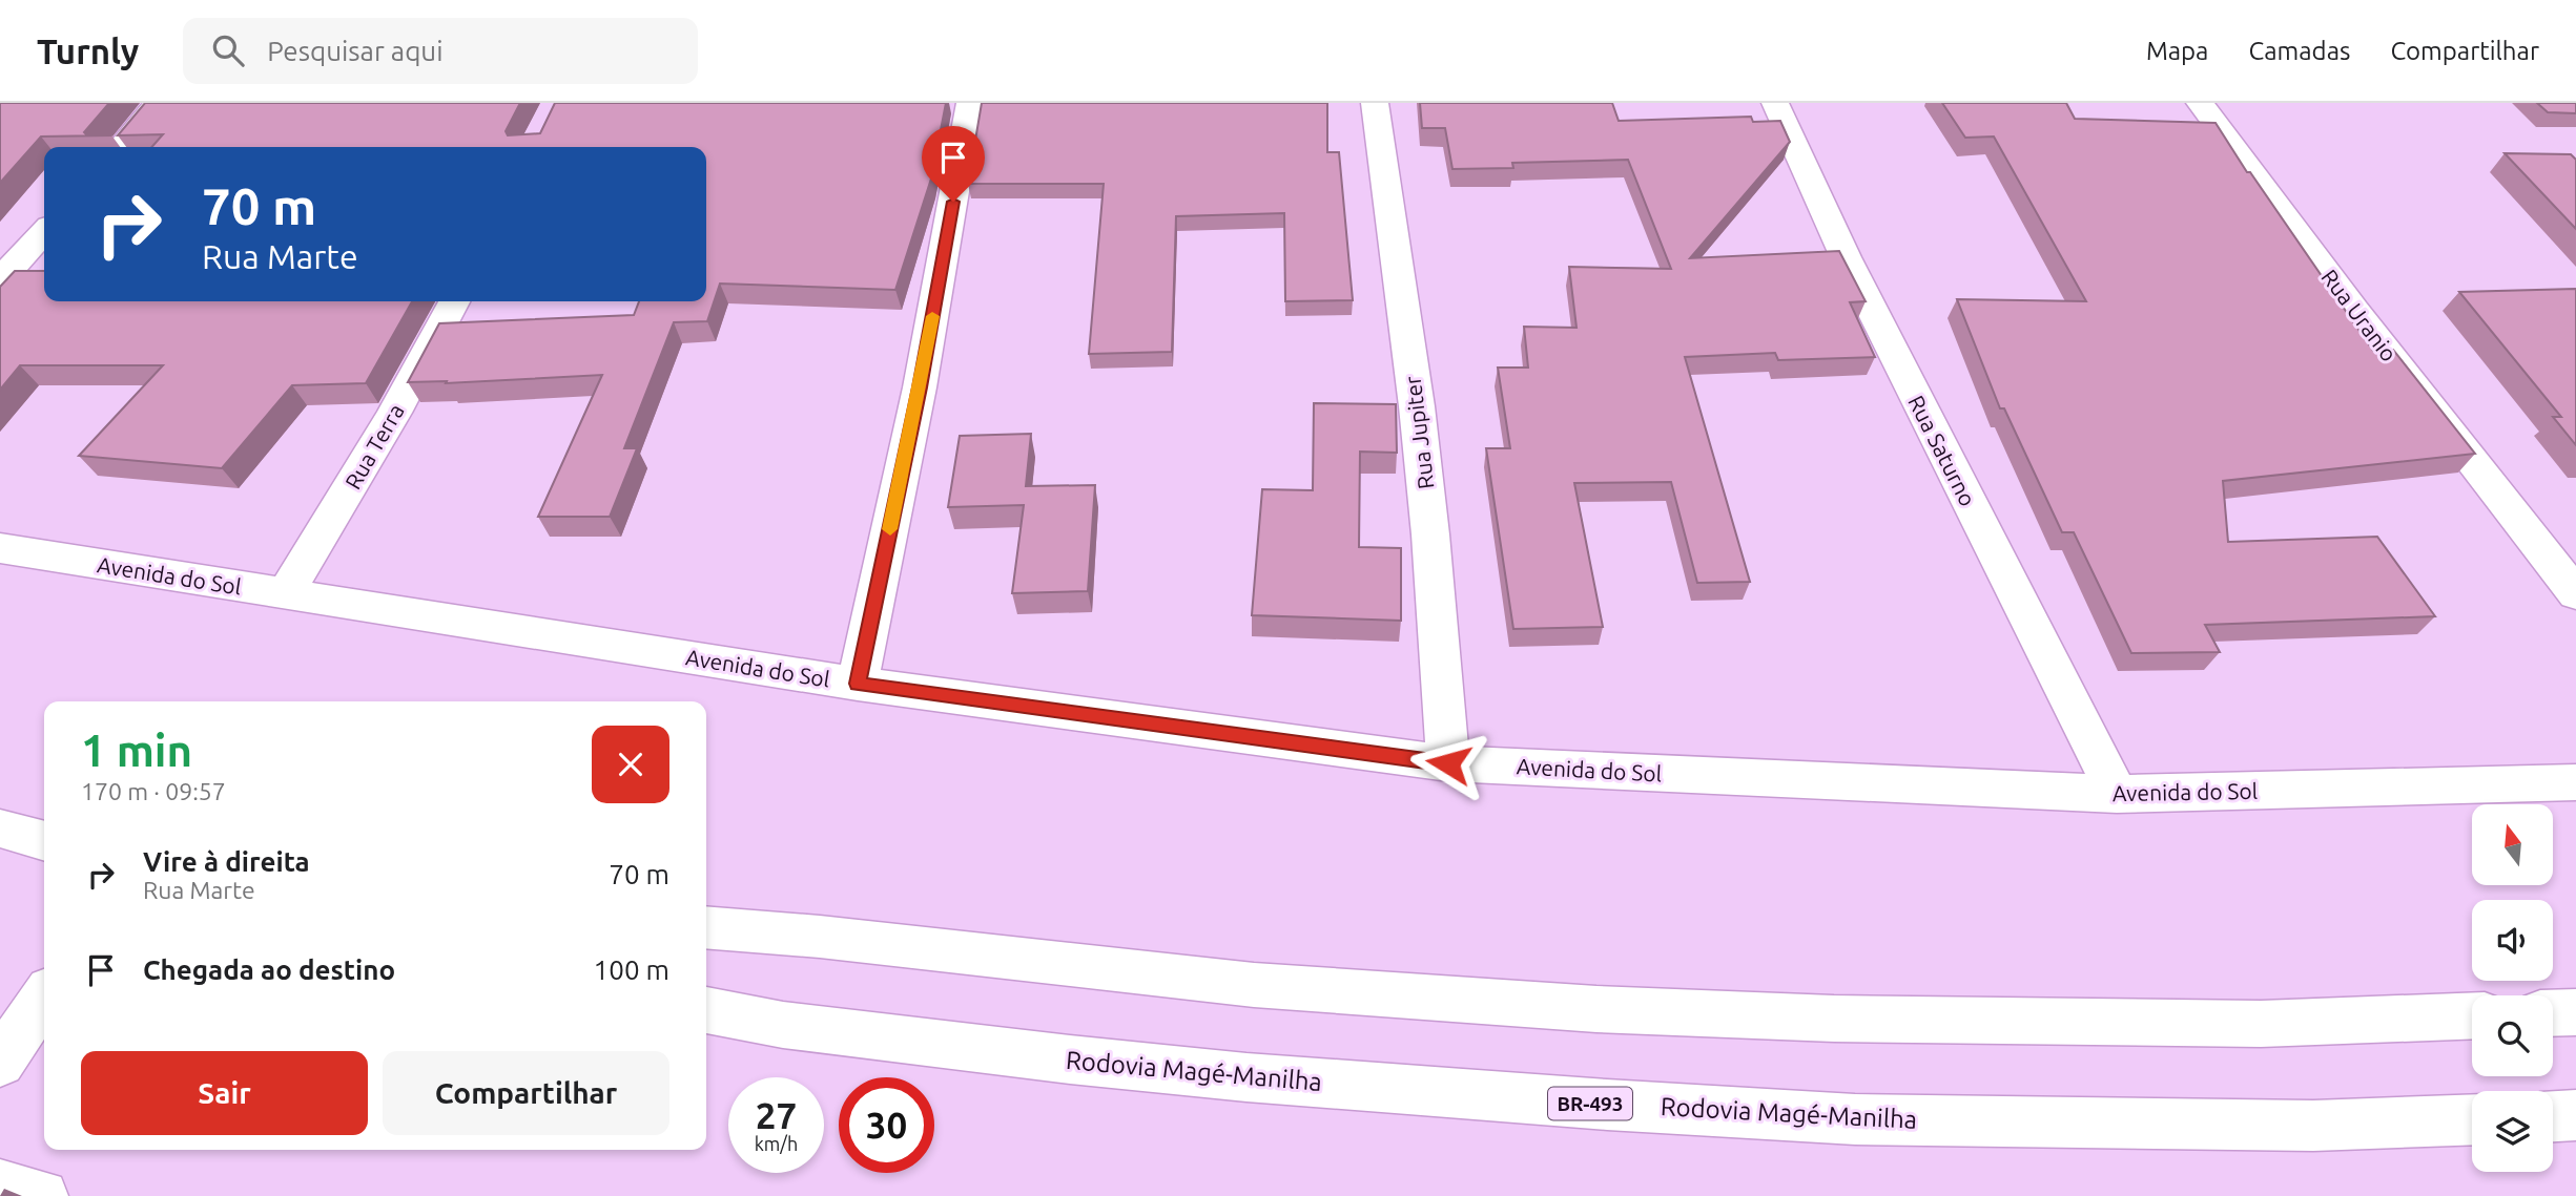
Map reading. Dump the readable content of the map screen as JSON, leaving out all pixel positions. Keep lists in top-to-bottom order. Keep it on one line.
{"streets":{"main road":["Rua Uranio","Rua Jupiter","Rua Terra","Rua Saturno","Avenida do Sol","Rodovia Magé-Manilha","BR-493"]},"crossings":[["Rua Jupiter","Avenida do Sol"],["Rua Terra","Avenida do Sol"],["Rua Saturno","Avenida do Sol"]],"north":"top","page":{"header":"Turnly","search":"Pesquisar aqui","nav":["Mapa","Camadas","Compartilhar"],"turn":["70 m","Rua Marte"],"heading":["1 min","170 m · 09:57"],"list":[{"name":"Vire à direita","note":"Rua Marte","value":"70 m"},{"name":"Chegada ao destino","value":"100 m"}],"buttons":["Sair","Compartilhar"],"speed":"27 km/h","limit":"30"}}
